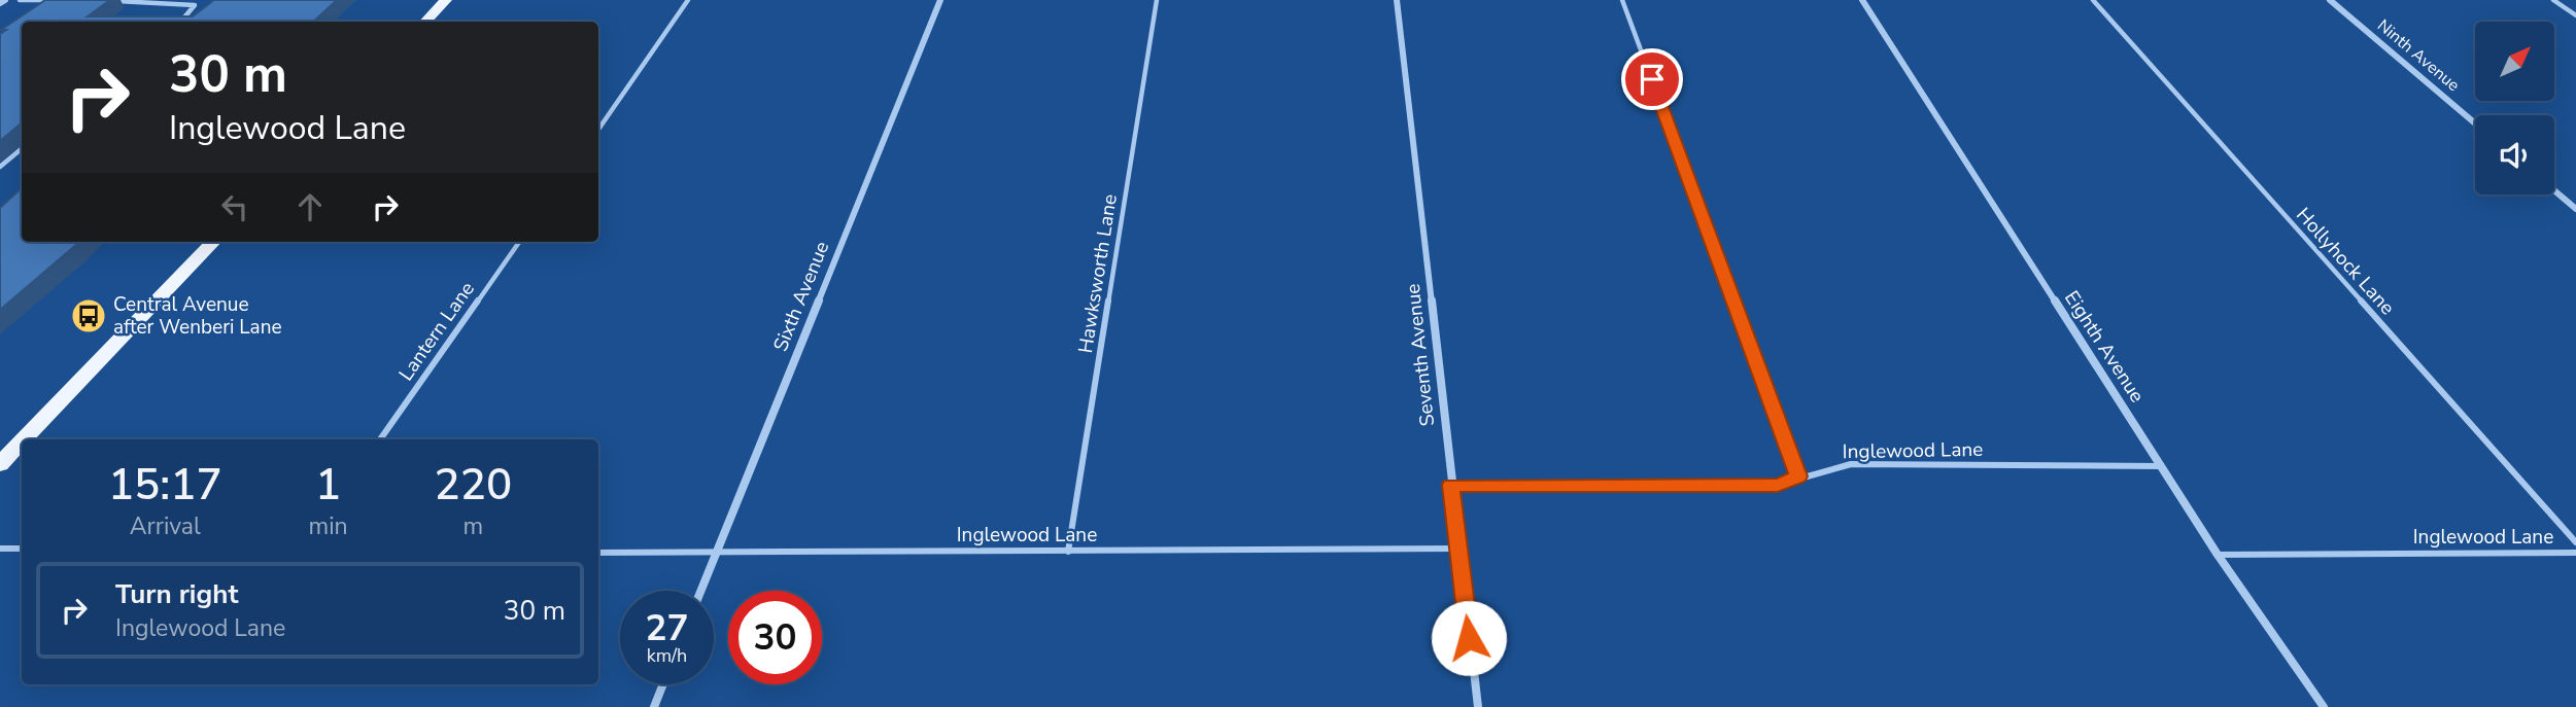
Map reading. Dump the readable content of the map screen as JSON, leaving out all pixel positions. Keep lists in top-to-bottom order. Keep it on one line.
{"streets":{"street":["Ninth Avenue","Sixth Avenue","Eighth Avenue","Seventh Avenue"],"lane":["Hollyhock Lane","Hawksworth Lane","Lantern Lane","Inglewood Lane"]},"crossings":[["Hawksworth Lane","Inglewood Lane"],["Sixth Avenue","Inglewood Lane"],["Eighth Avenue","Inglewood Lane"],["Seventh Avenue","Inglewood Lane"]],"places":{"bus stop":["Central Avenue after Wenberi Lane"]},"north":"top right","page":{"turn":["30 m","Inglewood Lane"],"eta":["15:17","Arrival","1","min","220","m"],"list":[{"name":"Turn right","note":"Inglewood Lane","value":"30 m"}],"speed":"27 km/h","limit":"30"}}
